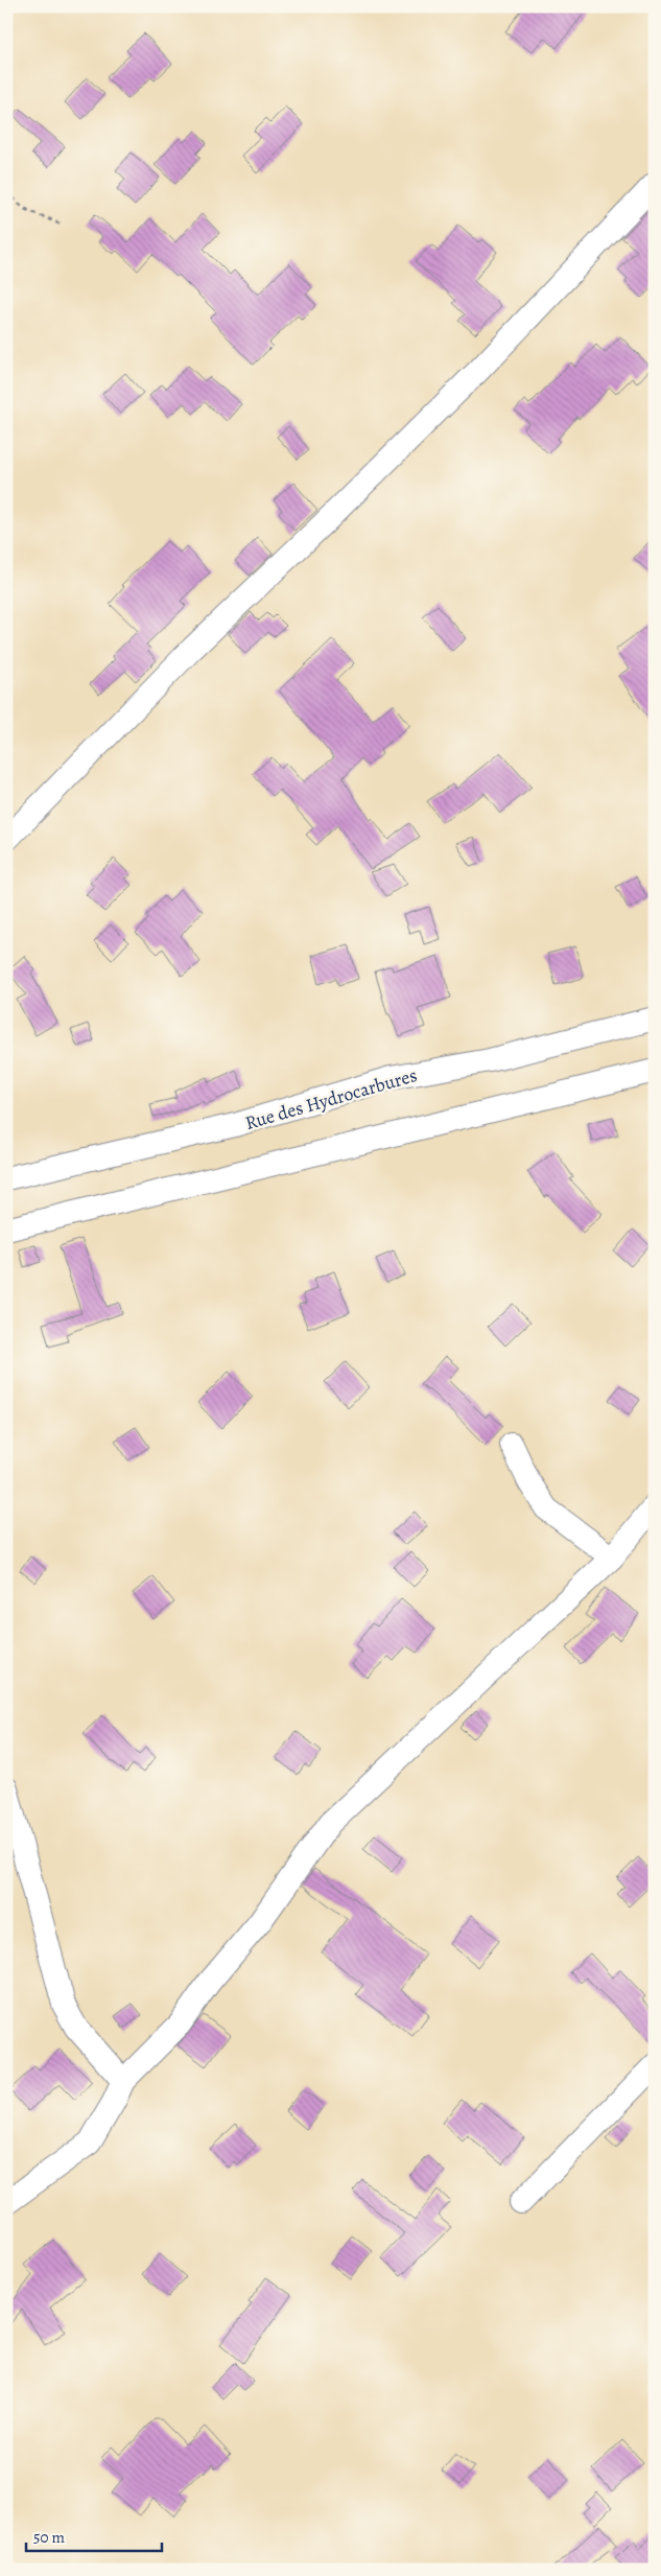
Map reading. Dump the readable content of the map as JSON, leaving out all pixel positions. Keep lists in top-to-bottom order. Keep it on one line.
{"streets":{"street":["Rue des Hydrocarbures"]},"scale_bar":"50 m"}
